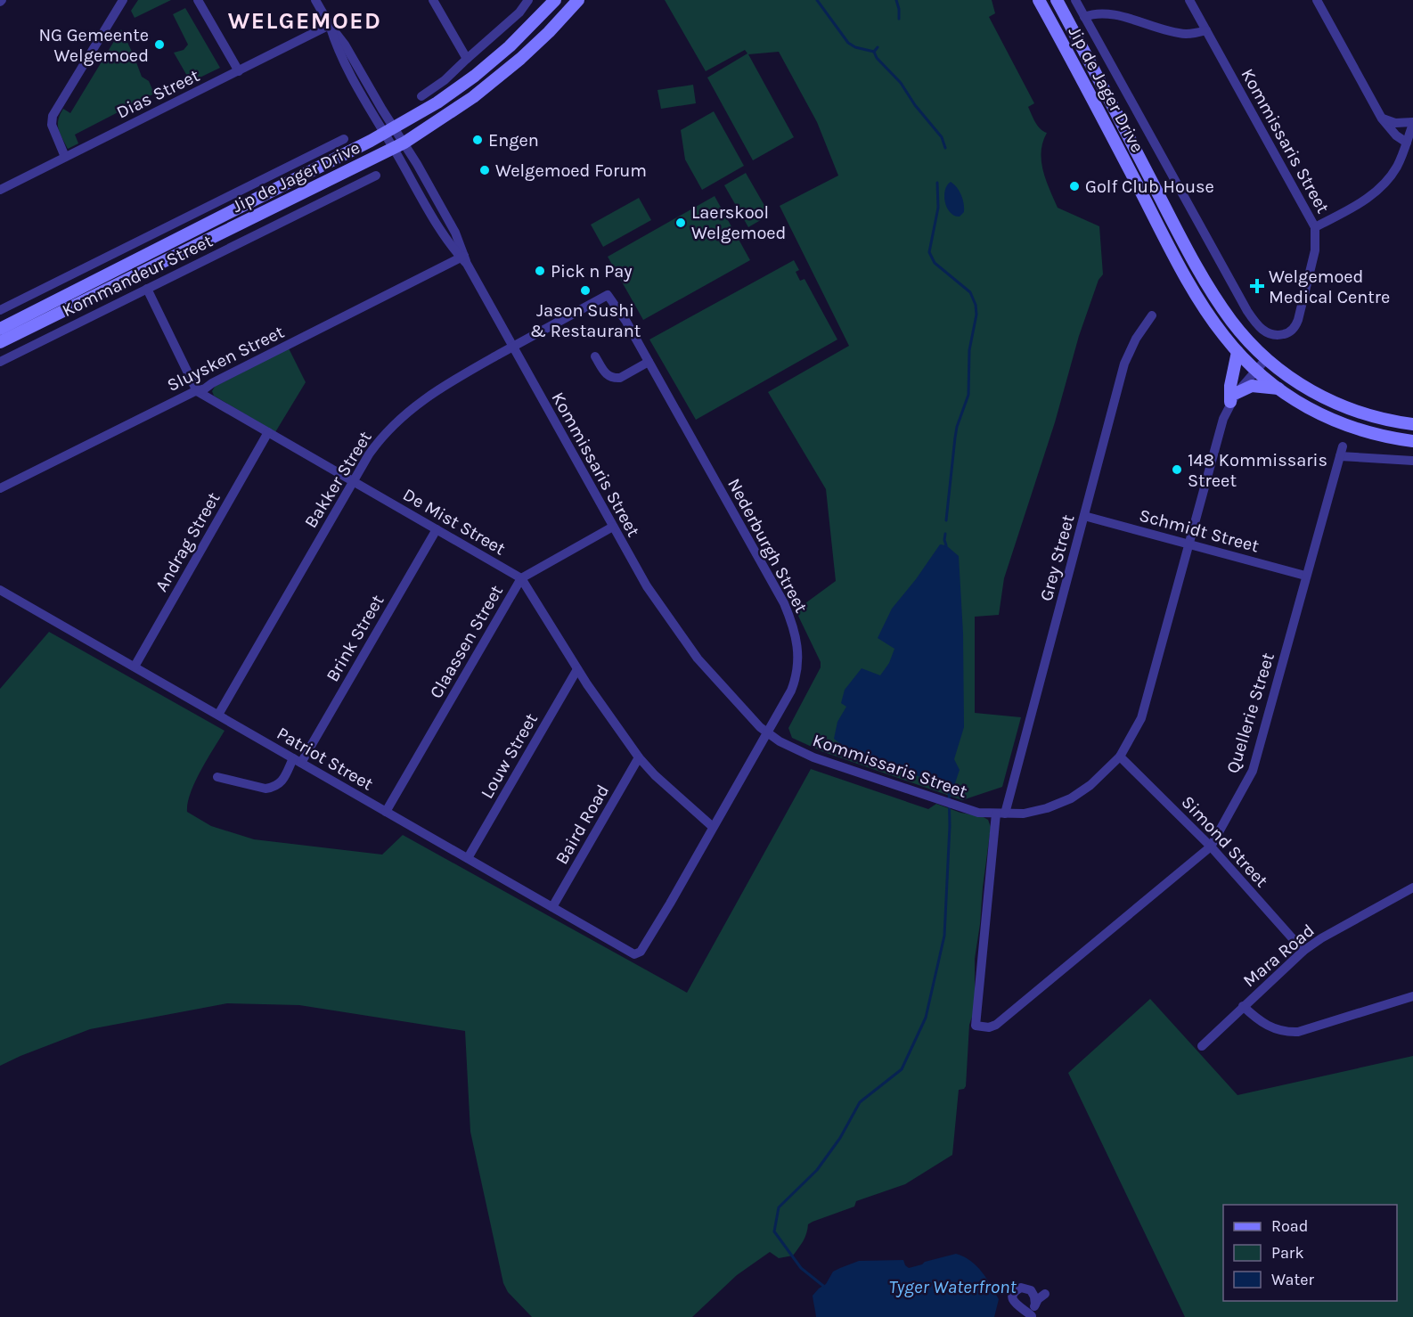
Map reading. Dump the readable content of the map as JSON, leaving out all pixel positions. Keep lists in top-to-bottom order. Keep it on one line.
{"streets":{"main road":["Jip de Jager Drive"],"street":["Dias Street","Kommissaris Street","Kommandeur Street","Sluysken Street","Bakker Street","De Mist Street","Schmidt Street","Andrag Street","Nederburgh Street","Grey Street","Brink Street","Claassen Street","Quellerie Street","Louw Street","Patriot Street","Baird Road","Simond Street","Mara Road"]},"crossings":[["Jip de Jager Drive","Kommissaris Street"],["Dias Street","Kommissaris Street"],["Kommissaris Street","Sluysken Street"],["Kommissaris Street","Bakker Street"],["Kommissaris Street","Schmidt Street"],["Kommissaris Street","Nederburgh Street"],["Kommissaris Street","Grey Street"],["Kommissaris Street","Claassen Street"],["Kommissaris Street","Simond Street"],["Sluysken Street","De Mist Street"],["Bakker Street","De Mist Street"],["Bakker Street","Nederburgh Street"],["Bakker Street","Patriot Street"],["De Mist Street","Andrag Street"],["De Mist Street","Nederburgh Street"],["De Mist Street","Brink Street"],["De Mist Street","Claassen Street"],["De Mist Street","Louw Street"],["De Mist Street","Baird Road"],["Schmidt Street","Grey Street"],["Schmidt Street","Quellerie Street"],["Andrag Street","Patriot Street"],["Nederburgh Street","Patriot Street"],["Grey Street","Quellerie Street"],["Brink Street","Patriot Street"],["Claassen Street","Patriot Street"],["Quellerie Street","Simond Street"],["Louw Street","Patriot Street"],["Patriot Street","Baird Road"],["Simond Street","Mara Road"]],"districts":["WELGEMOED"],"water":["Tyger Waterfront"],"places":{"other":["NG Gemeente Welgemoed","Engen","Welgemoed Forum","Golf Club House","Laerskool Welgemoed","Pick n Pay","Jason Sushi & Restaurant","148 Kommissaris Street"],"health":["Welgemoed Medical Centre"]},"legend":["Road","Park","Water"]}
